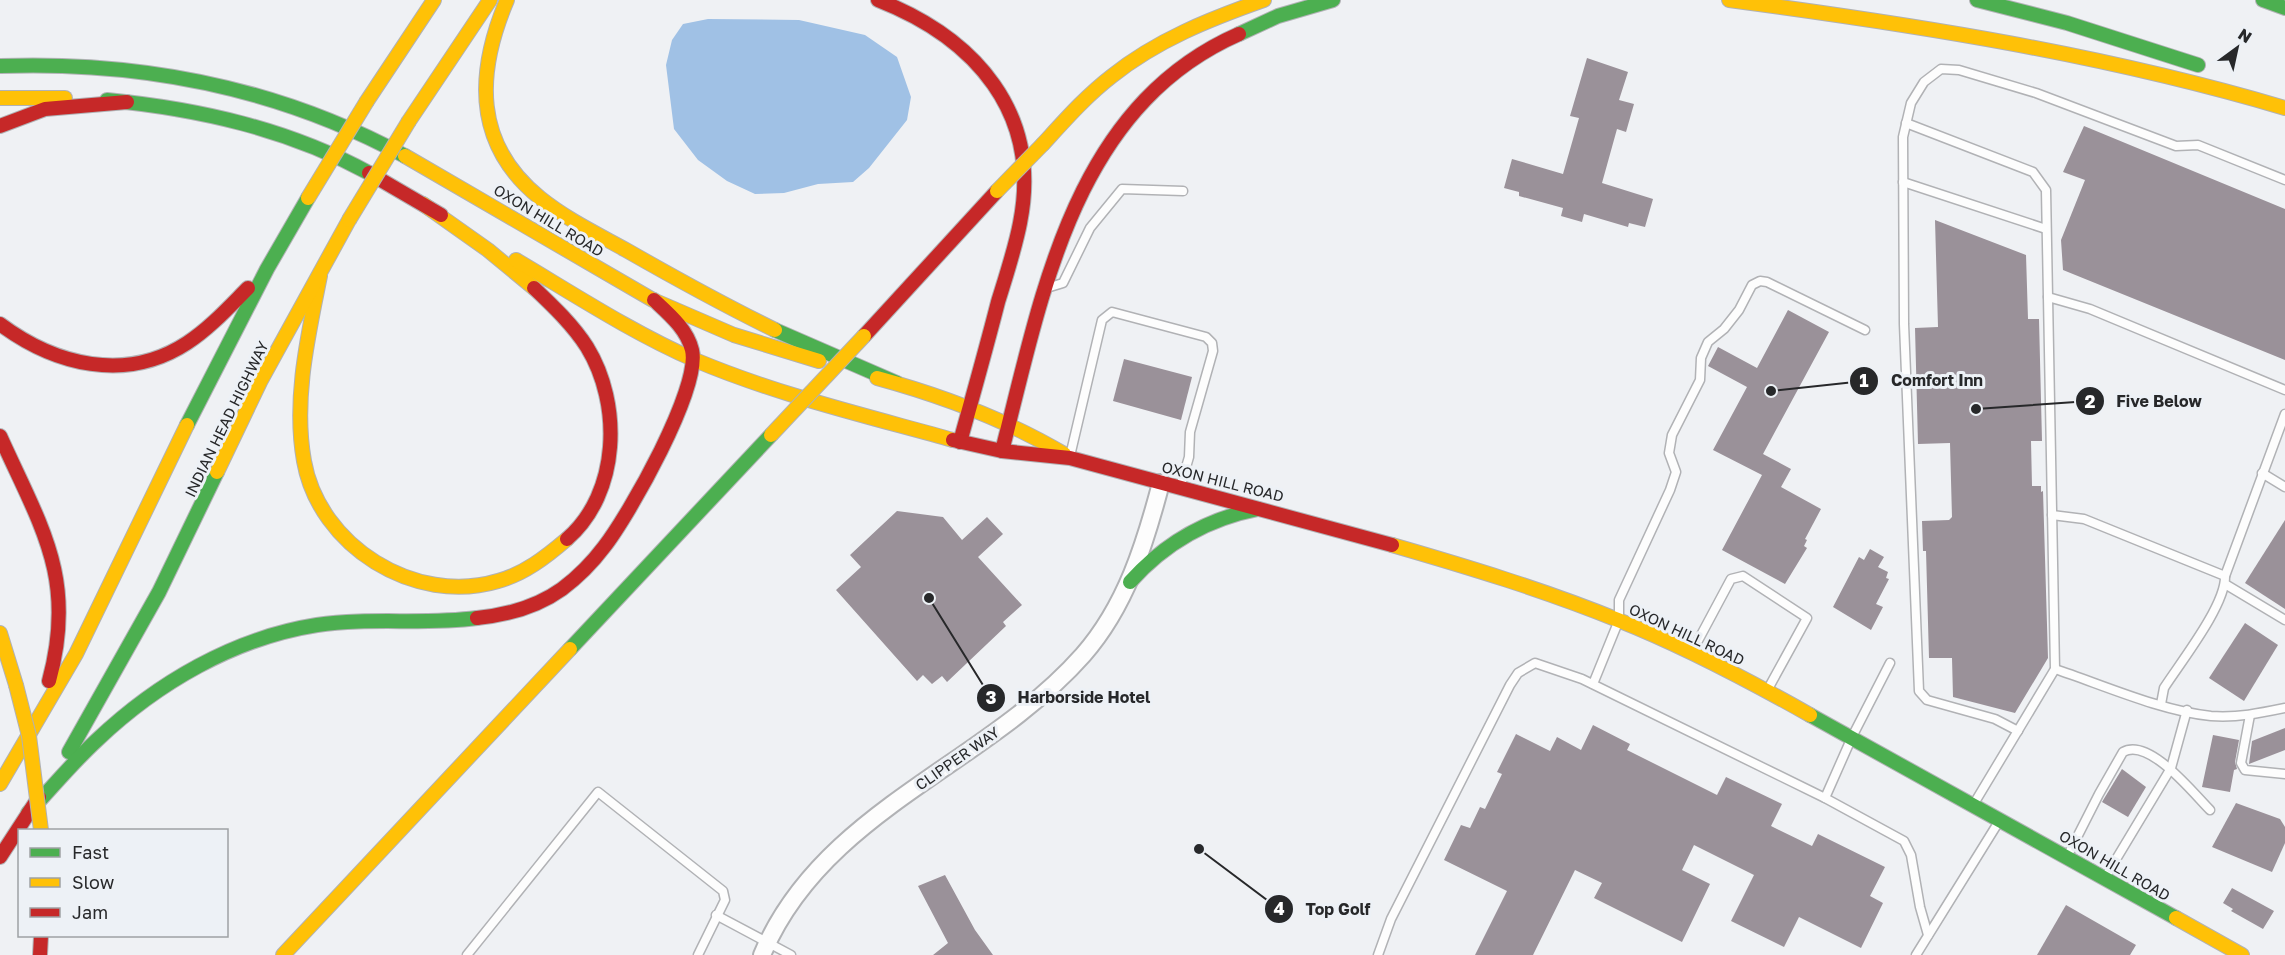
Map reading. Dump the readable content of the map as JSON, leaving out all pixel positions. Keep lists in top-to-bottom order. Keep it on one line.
{"streets":{"main road":["OXON HILL ROAD","INDIAN HEAD HIGHWAY"],"street":["CLIPPER WAY"]},"crossings":[["OXON HILL ROAD","CLIPPER WAY"]],"places":["Comfort Inn","Five Below","Harborside Hotel","Top Golf"],"legend":["Fast","Slow","Jam"],"north":"top right"}
